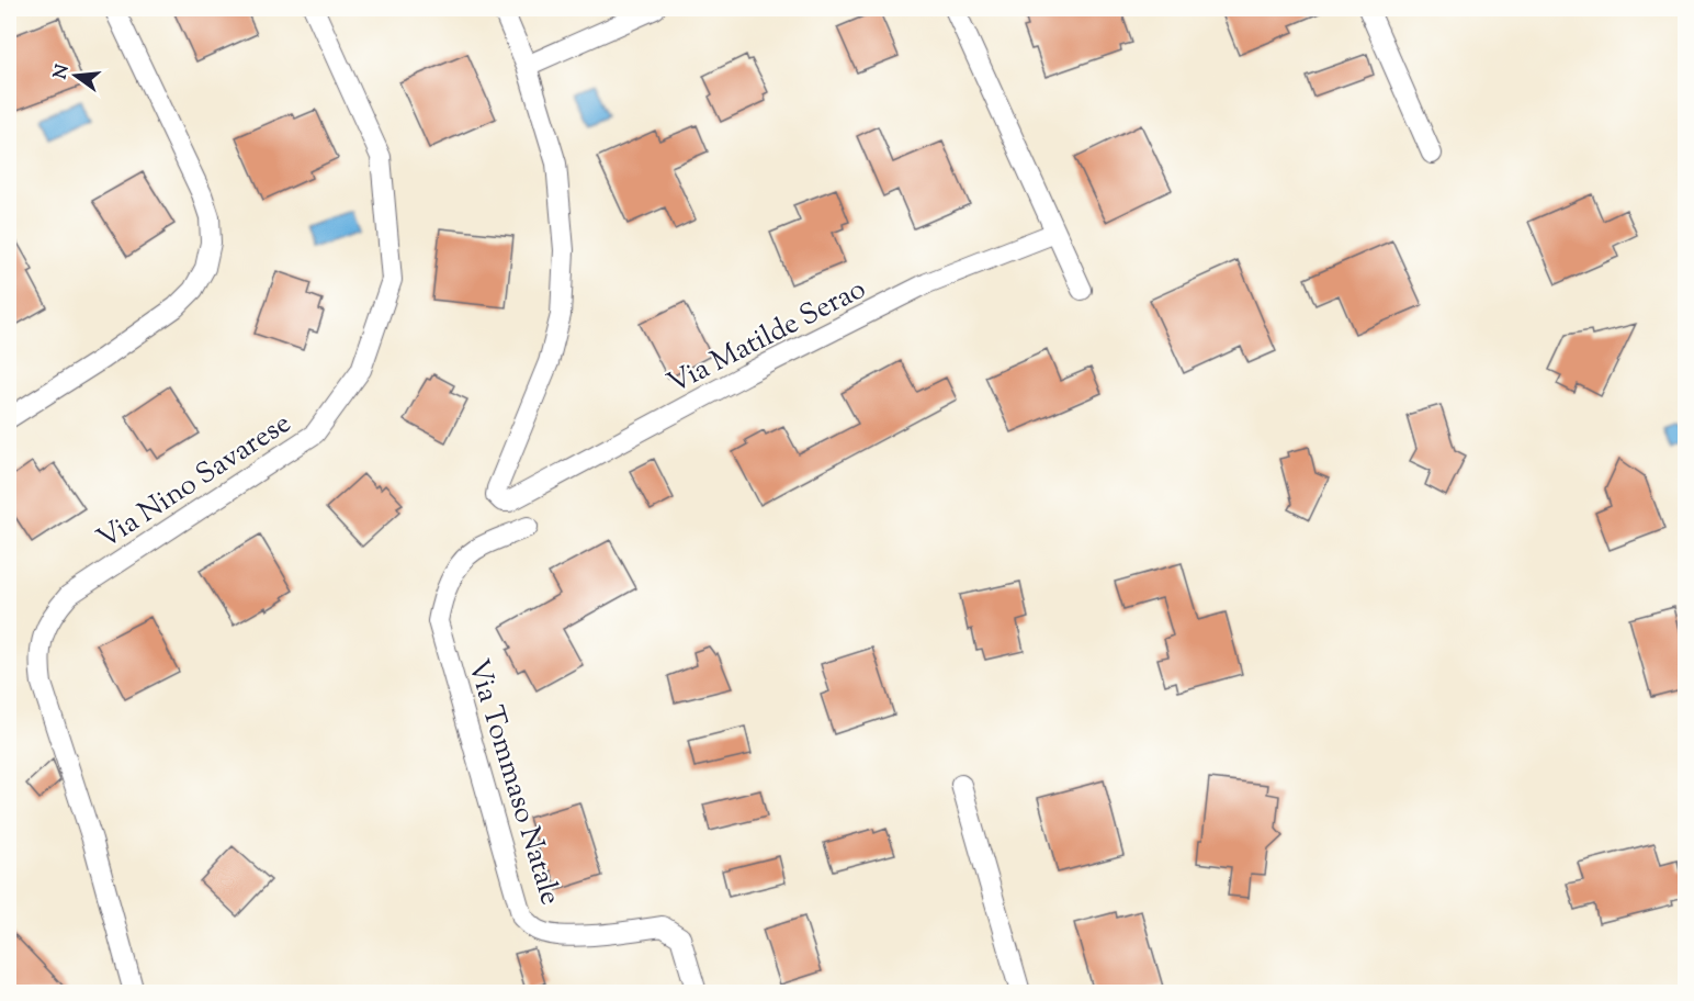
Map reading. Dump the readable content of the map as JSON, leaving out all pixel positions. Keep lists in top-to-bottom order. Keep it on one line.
{"streets":{"street":["Via Matilde Serao","Via Nino Savarese","Via Tommaso Natale"]},"north":"left"}
